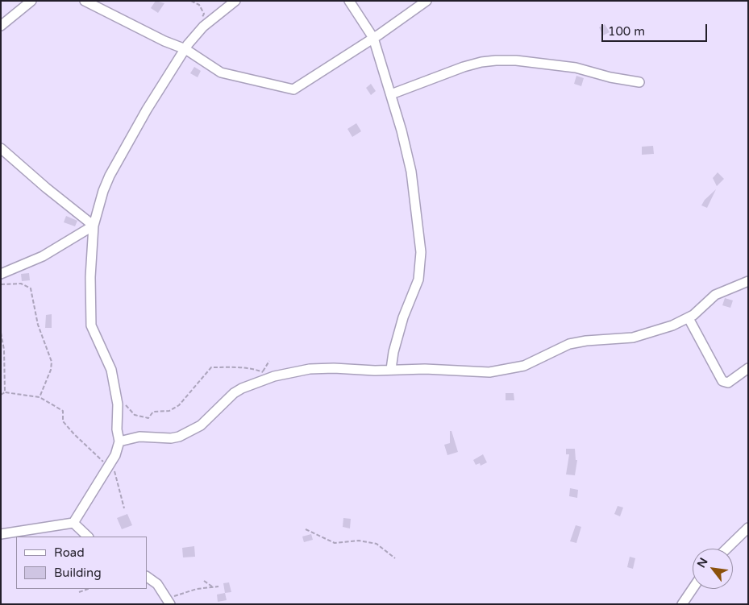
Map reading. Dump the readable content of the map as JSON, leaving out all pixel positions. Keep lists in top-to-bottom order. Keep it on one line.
{"legend":["Road","Building"],"scale_bar":"100 m","north":"top left"}
